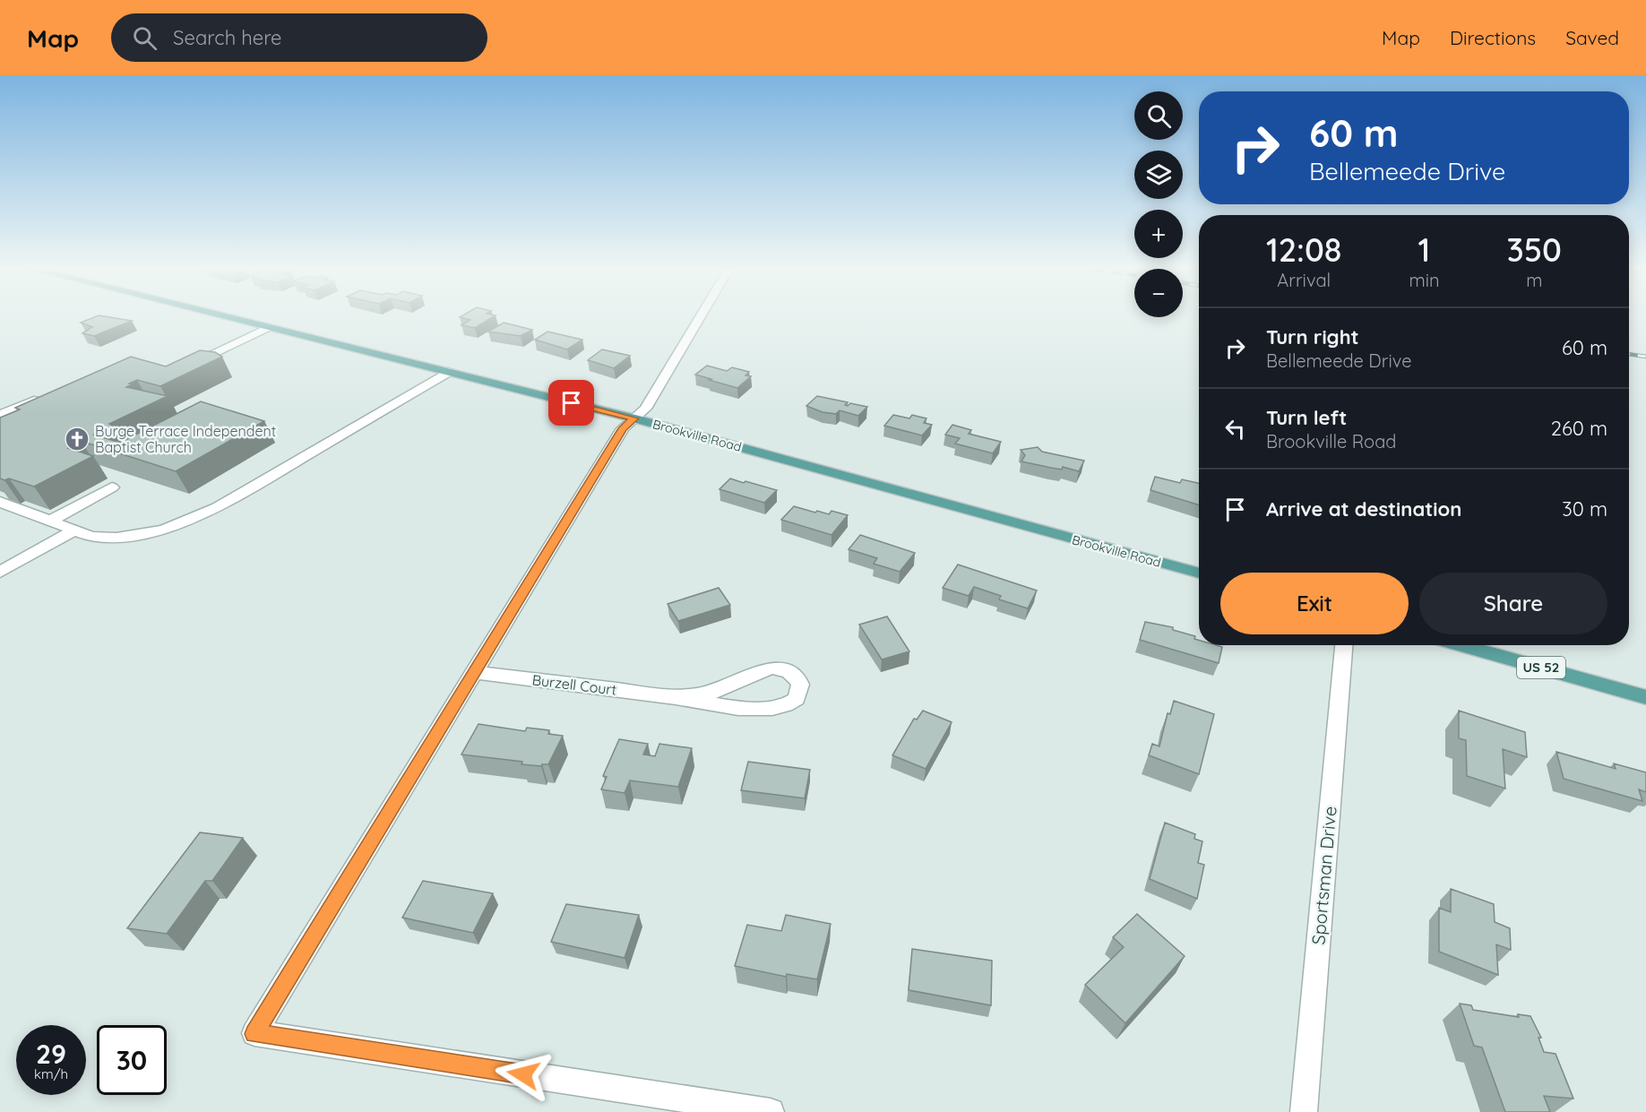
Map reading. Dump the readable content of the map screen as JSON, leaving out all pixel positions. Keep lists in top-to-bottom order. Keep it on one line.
{"streets":{"main road":["Brookville Road","US 52"],"street":["Burzell Court","Sportsman Drive"]},"places":{"church":["Burge Terrace Independent Baptist Church"]},"page":{"header":"Map","search":"Search here","nav":["Map","Directions","Saved"],"map_buttons":["+","−"],"turn":["60 m","Bellemeede Drive"],"eta":["12:08","Arrival","1","min","350","m"],"list":[{"name":"Turn right","note":"Bellemeede Drive","value":"60 m"},{"name":"Turn left","note":"Brookville Road","value":"260 m"},{"name":"Arrive at destination","value":"30 m"}],"buttons":["Exit","Share"],"speed":"29 km/h","limit":"30"}}
